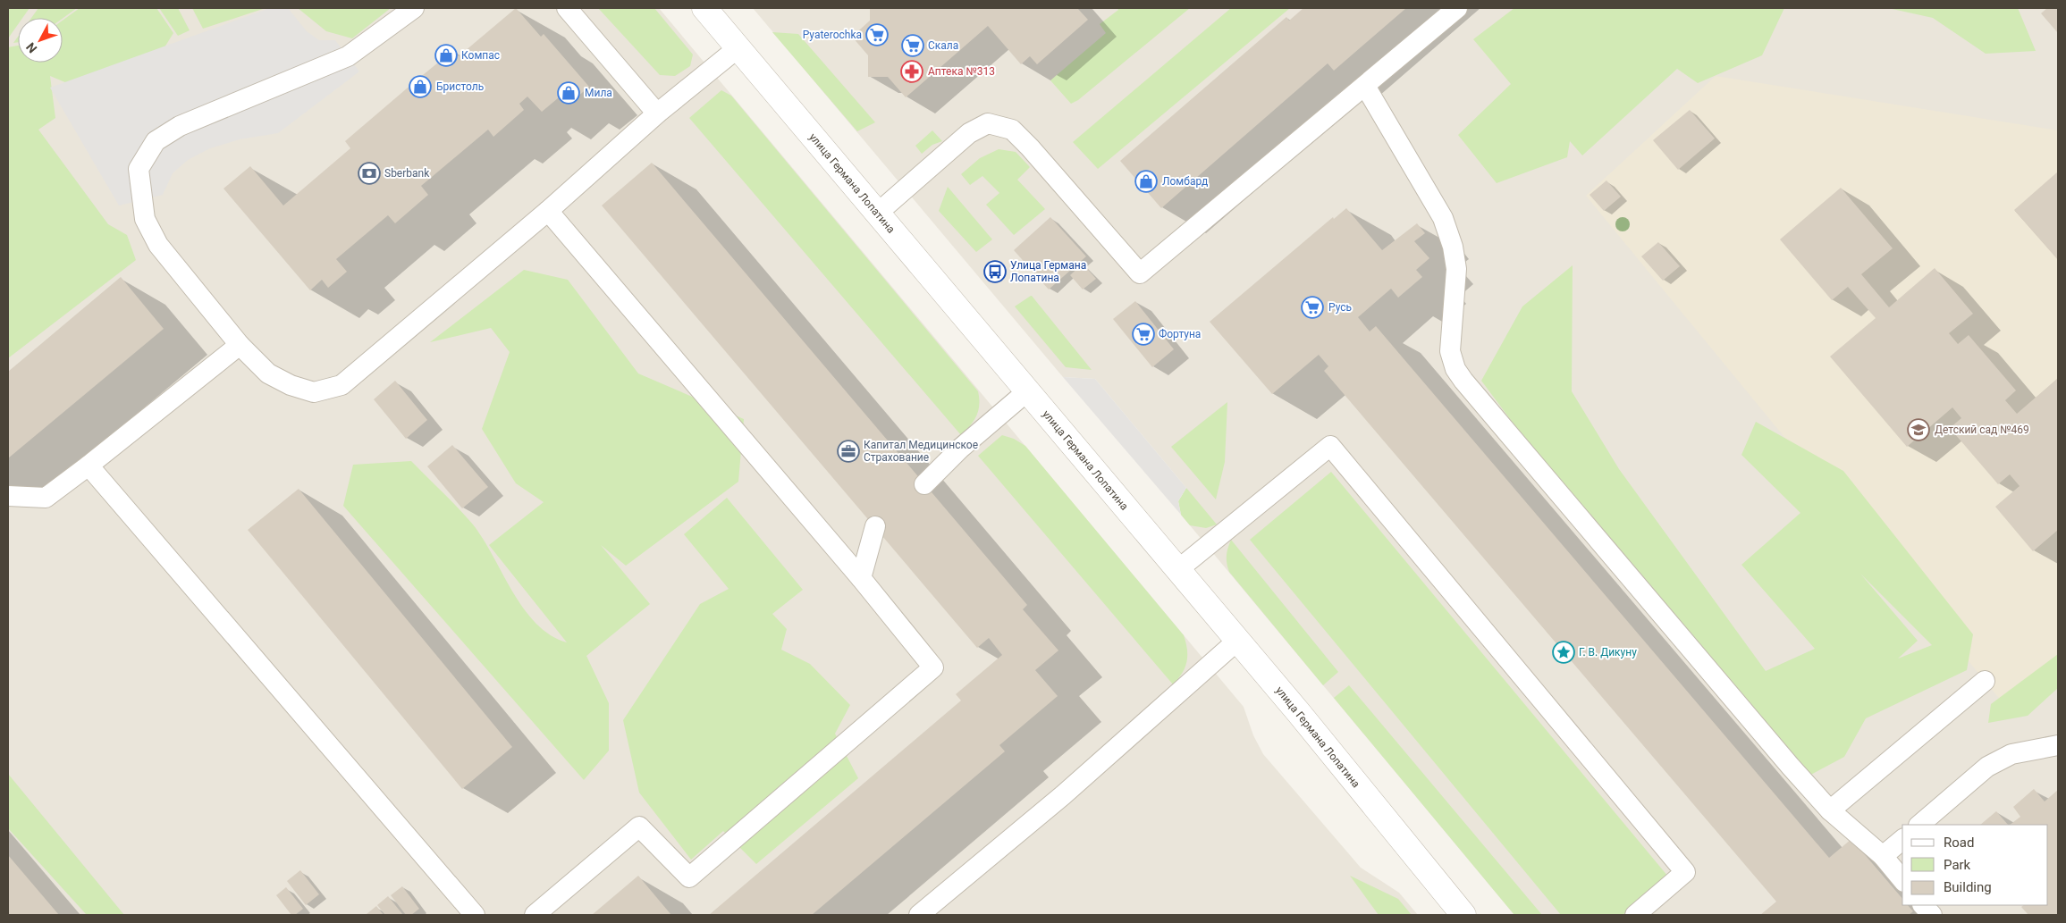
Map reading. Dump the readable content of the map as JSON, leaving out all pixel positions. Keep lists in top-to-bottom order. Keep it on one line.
{"streets":{"street":["улица Германа Лопатина"]},"places":{"supermarket":["Pyaterochka","Скала","Русь","Фортуна"],"shop":["Компас","Бристоль","Мила","Ломбард"],"pharmacy":["Аптека №313"],"bank":["Sberbank"],"bus stop":["Улица Германа Лопатина"],"school or university":["Детский сад №469"],"office":["Капитал Медицинское Страхование"],"place":["Г. В. Дикуну"]},"legend":["Road","Park","Building"],"north":"bottom left"}
